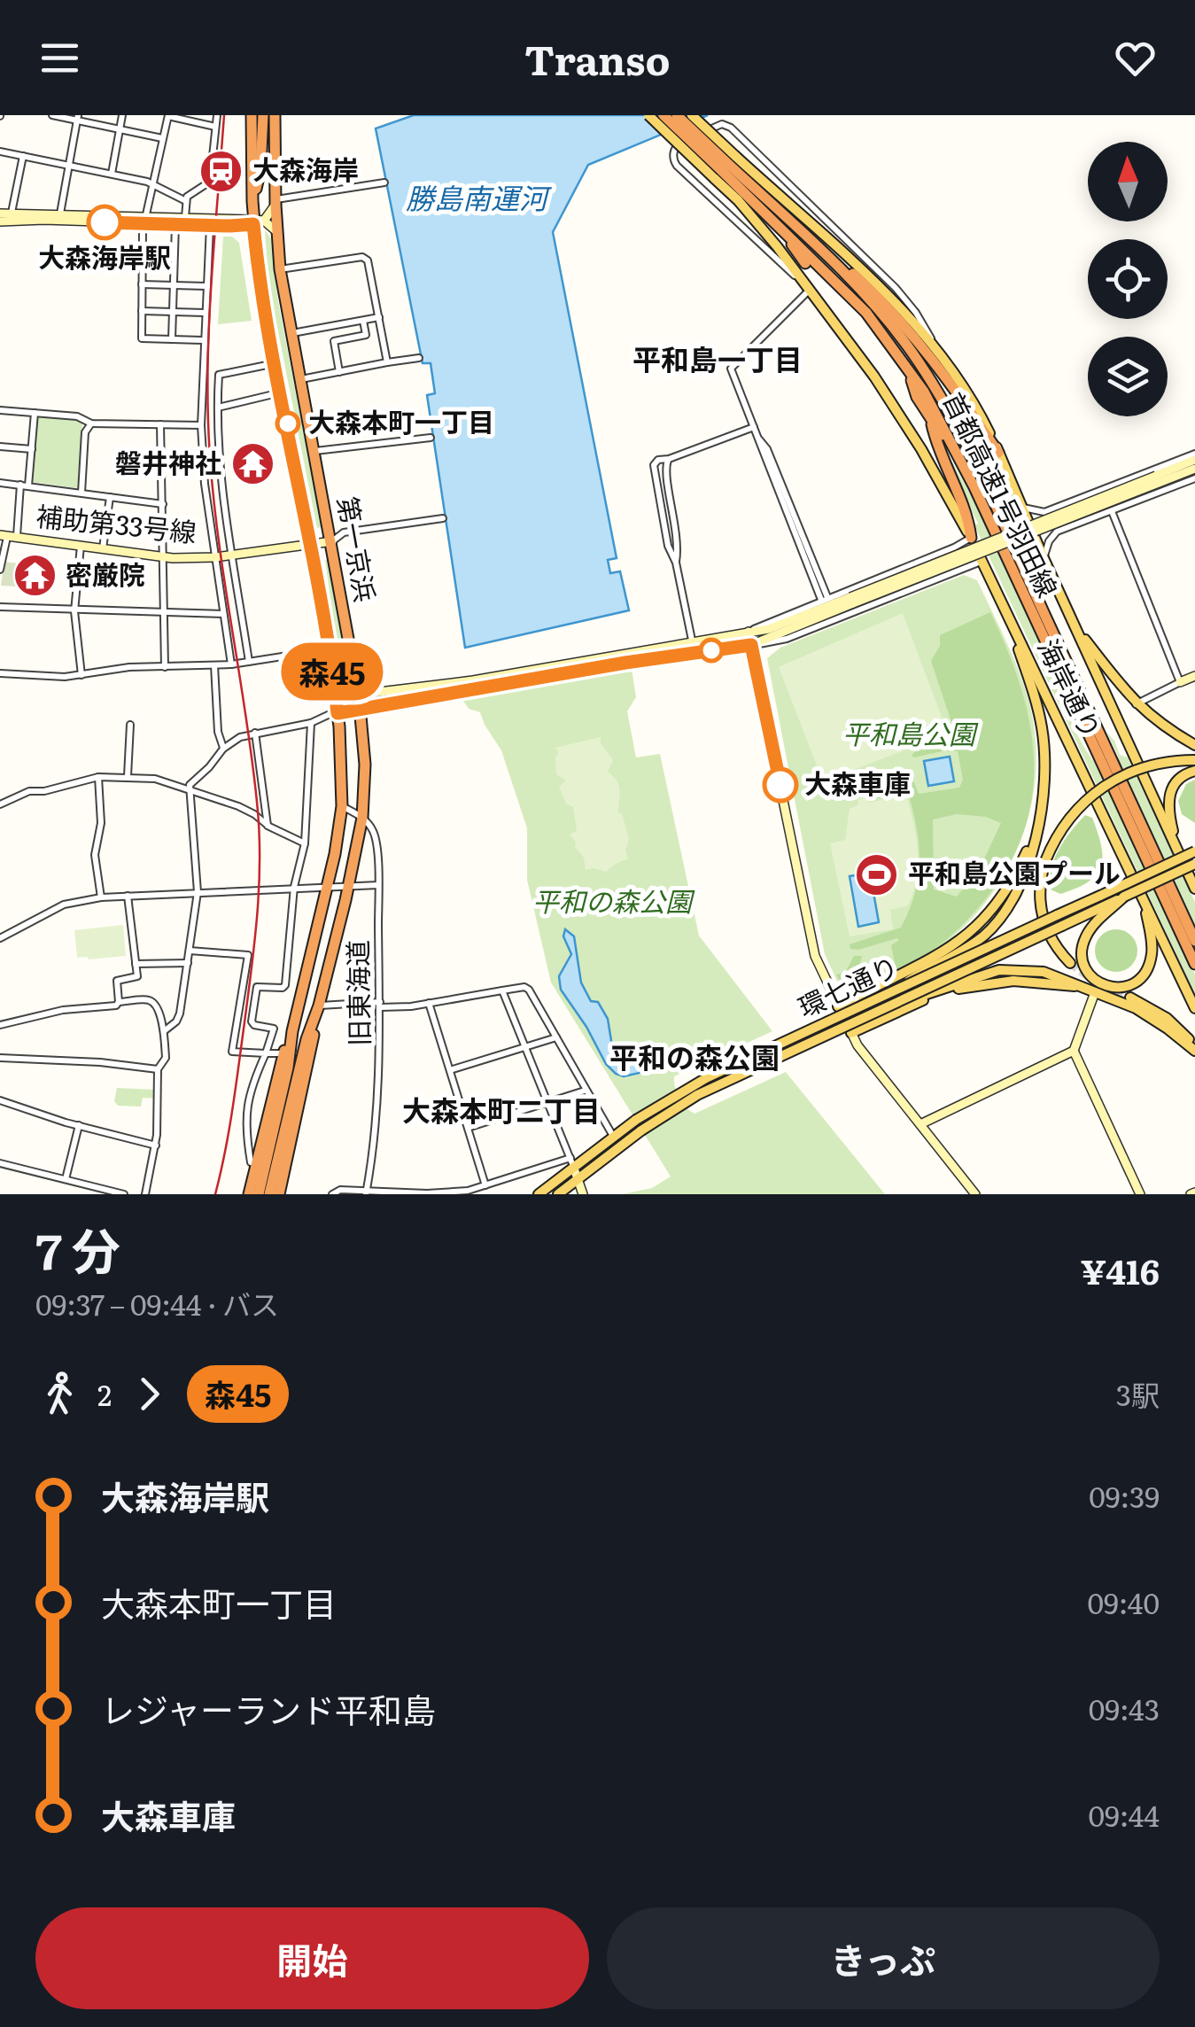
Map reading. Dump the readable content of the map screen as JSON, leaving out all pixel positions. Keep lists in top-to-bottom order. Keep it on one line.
{"streets":{"highway":["首都高速1号羽田線","第一京浜"],"main road":["海岸通り","環七通り"],"street":["補助第33号線","旧東海道"]},"crossings":[["首都高速1号羽田線","海岸通り"],["補助第33号線","第一京浜"],["第一京浜","旧東海道"]],"districts":["平和島一丁目","平和の森公園","大森本町二丁目"],"water":["勝島南運河"],"parks":["平和島公園","平和の森公園"],"places":{"station":["大森海岸"],"other":["大森海岸駅","大森本町一丁目","大森車庫"],"temple":["磐井神社","密厳院"],"sports":["平和島公園プール"]},"lines":["bus line 森45"],"north":"top","page":{"header":"Transo","on_map":"森45","heading":["7 分","09:37 – 09:44 · バス","¥416"],"legs":["2","森45","3駅"],"list":[{"name":"大森海岸駅","value":"09:39"},{"name":"大森本町一丁目","value":"09:40"},{"name":"レジャーランド平和島","value":"09:43"},{"name":"大森車庫","value":"09:44"}],"buttons":["開始","きっぷ"]}}
